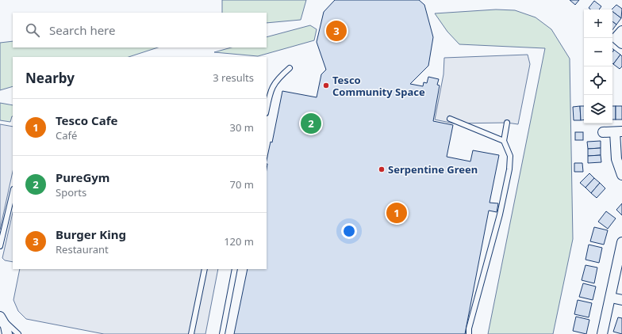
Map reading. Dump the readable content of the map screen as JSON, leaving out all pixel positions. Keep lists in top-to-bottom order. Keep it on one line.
{"places":["Tesco Community Space","Serpentine Green"],"page":{"map_buttons":["+","−"],"search":"Search here","pins":["3","2","1"],"heading":["Nearby","3 results"],"list":[{"mark":"1","name":"Tesco Cafe","note":"Café","value":"30 m"},{"mark":"2","name":"PureGym","note":"Sports","value":"70 m"},{"mark":"3","name":"Burger King","note":"Restaurant","value":"120 m"}]}}
